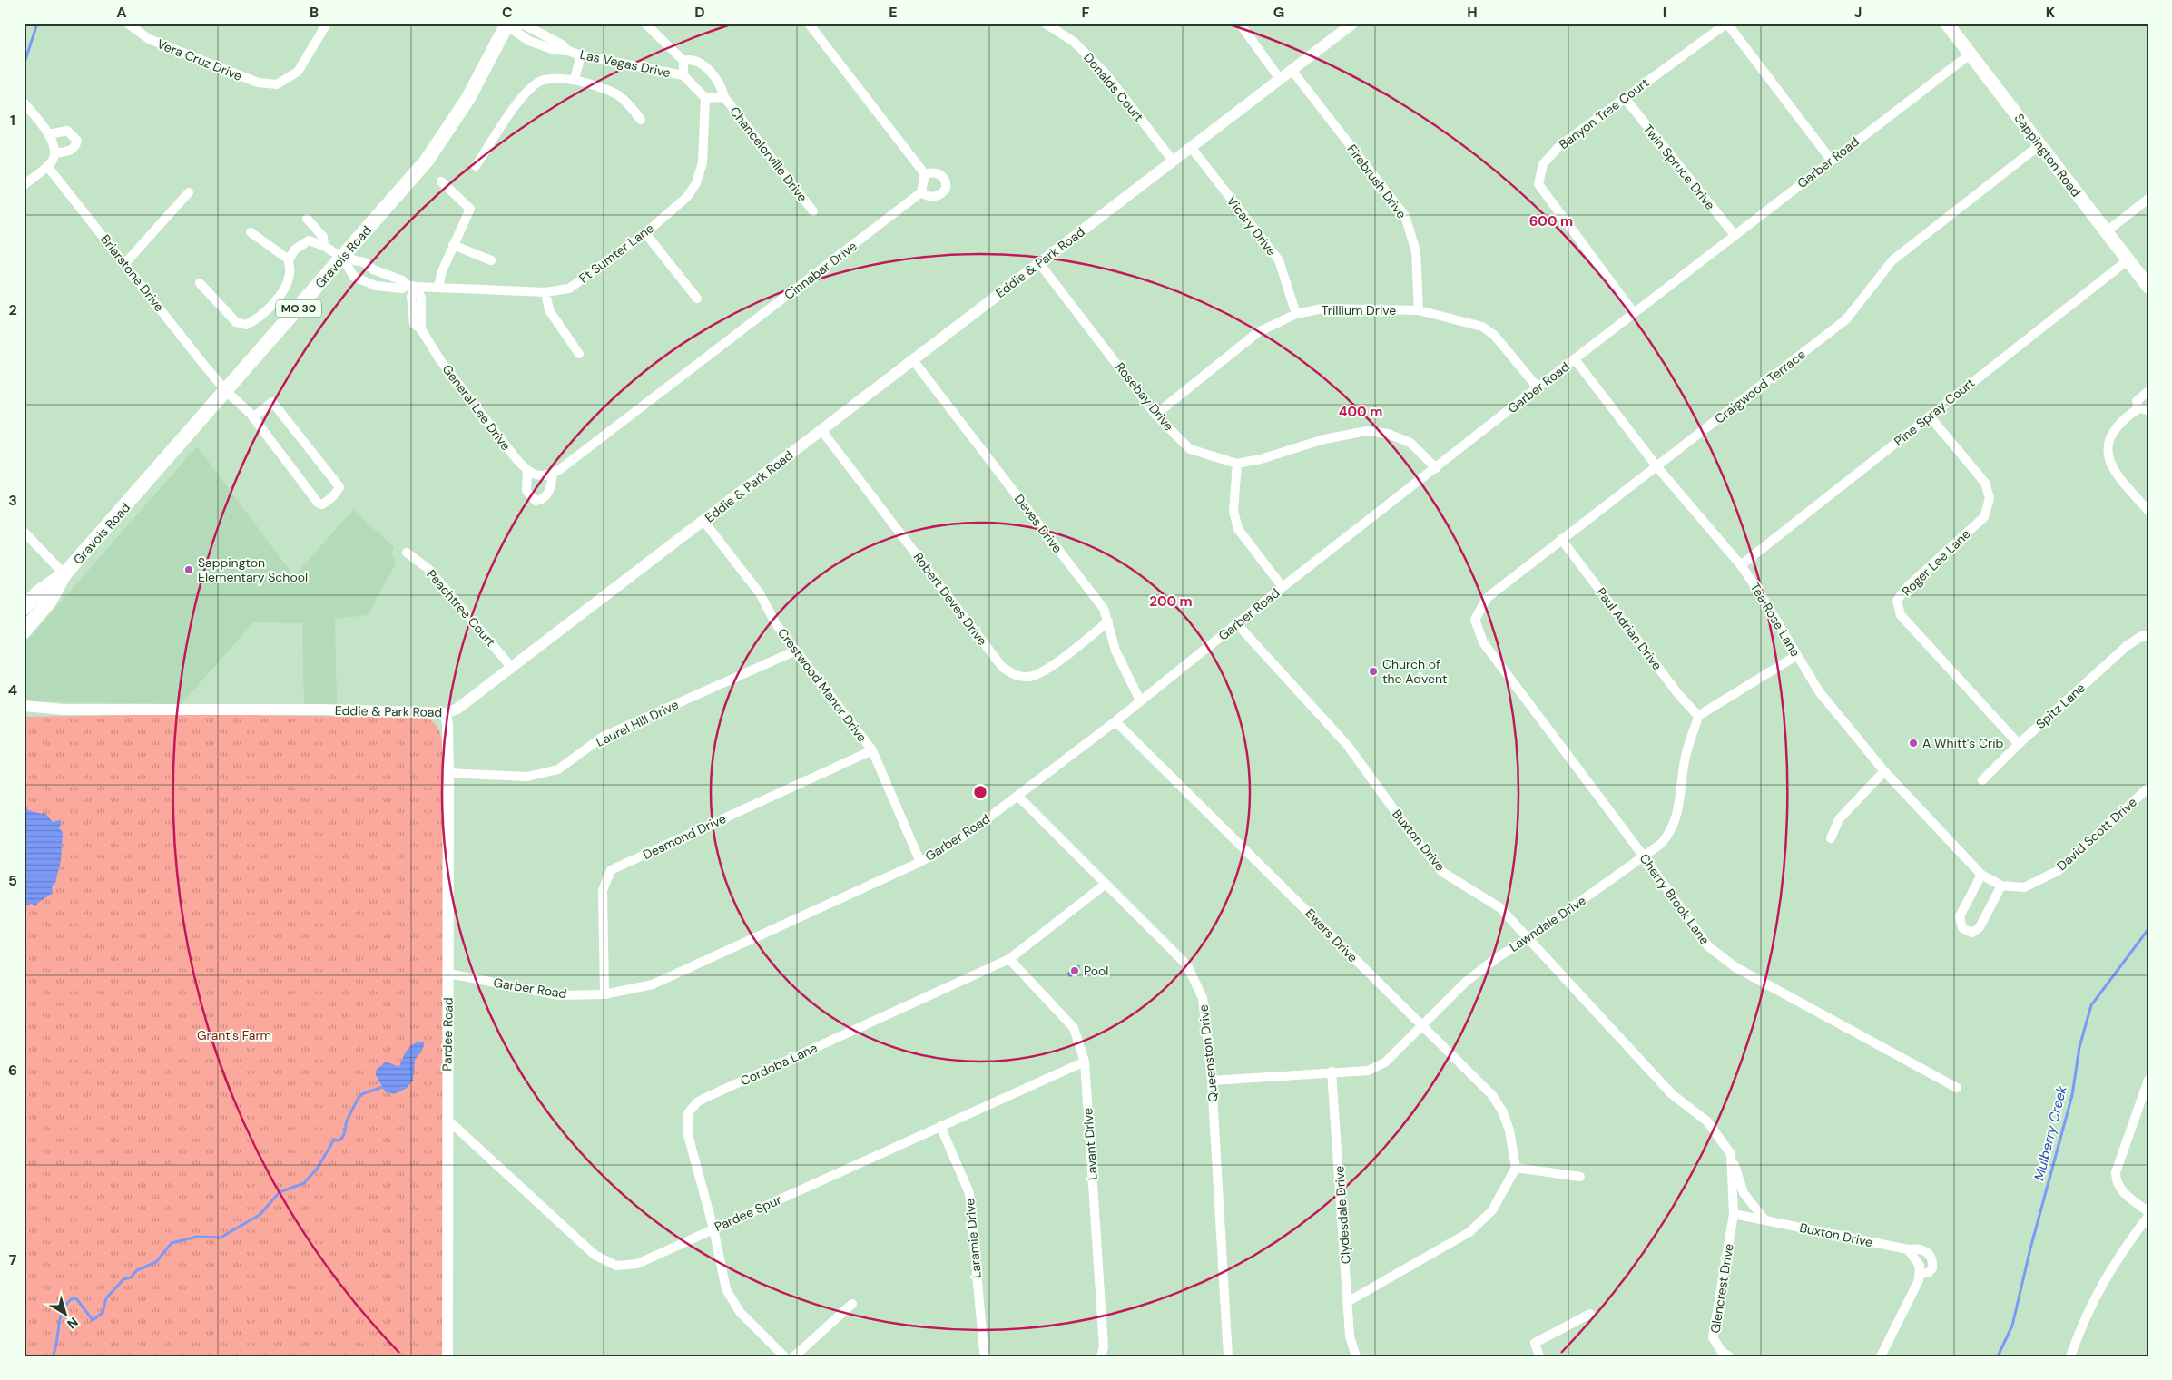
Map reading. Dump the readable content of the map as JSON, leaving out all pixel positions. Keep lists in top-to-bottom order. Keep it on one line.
{"streets":{"main road":["Sappington Road","Gravois Road","MO 30"],"street":["Vera Cruz Drive","Las Vegas Drive","Donalds Court","Banyon Tree Court","Chancelorville Drive","Garber Road","Twin Spruce Drive","Firebrush Drive","Vicary Drive","Ft Sumter Lane","Eddie & Park Road","Cinnabar Drive","Briarstone Drive","Trillium Drive","Craigwood Terrace","Rosebay Drive","General Lee Drive","Pine Spray Court","Deves Drive","Roger Lee Lane","Robert Deves Drive","Peachtree Court","Tea Rose Lane","Paul Adrian Drive","Crestwood Manor Drive","Spitz Lane","Laurel Hill Drive","David Scott Drive","Desmond Drive","Buxton Drive","Cherry Brook Lane","Lawndale Drive","Ewers Drive","Pardee Road","Queenston Drive","Cordoba Lane","Lavant Drive","Pardee Spur","Clydesdale Drive","Laramie Drive","Glencrest Drive"]},"crossings":[["Las Vegas Drive","Gravois Road"],["Donalds Court","Eddie & Park Road"],["Banyon Tree Court","Garber Road"],["Banyon Tree Court","Twin Spruce Drive"],["Chancelorville Drive","Ft Sumter Lane"],["Sappington Road","Garber Road"],["Sappington Road","Craigwood Terrace"],["Sappington Road","Pine Spray Court"],["Garber Road","Twin Spruce Drive"],["Garber Road","Trillium Drive"],["Garber Road","Rosebay Drive"],["Garber Road","Deves Drive"],["Garber Road","Tea Rose Lane"],["Garber Road","Crestwood Manor Drive"],["Garber Road","Desmond Drive"],["Garber Road","Buxton Drive"],["Garber Road","Ewers Drive"],["Garber Road","Pardee Road"],["Garber Road","Queenston Drive"],["Firebrush Drive","Eddie & Park Road"],["Firebrush Drive","Trillium Drive"],["Vicary Drive","Eddie & Park Road"],["Vicary Drive","Trillium Drive"],["Ft Sumter Lane","Gravois Road"],["Ft Sumter Lane","General Lee Drive"],["Gravois Road","Briarstone Drive"],["Eddie & Park Road","Rosebay Drive"],["Eddie & Park Road","Deves Drive"],["Eddie & Park Road","Robert Deves Drive"],["Eddie & Park Road","Peachtree Court"],["Eddie & Park Road","Crestwood Manor Drive"],["Eddie & Park Road","Pardee Road"],["Cinnabar Drive","General Lee Drive"],["Trillium Drive","Rosebay Drive"],["Craigwood Terrace","Tea Rose Lane"],["Craigwood Terrace","Paul Adrian Drive"],["Craigwood Terrace","Cherry Brook Lane"],["Pine Spray Court","Roger Lee Lane"],["Pine Spray Court","Tea Rose Lane"],["Deves Drive","Robert Deves Drive"],["Roger Lee Lane","Spitz Lane"],["Tea Rose Lane","David Scott Drive"],["Paul Adrian Drive","Lawndale Drive"],["Crestwood Manor Drive","Laurel Hill Drive"],["Crestwood Manor Drive","Desmond Drive"],["Laurel Hill Drive","Pardee Road"],["Buxton Drive","Lawndale Drive"],["Buxton Drive","Glencrest Drive"],["Cherry Brook Lane","Lawndale Drive"],["Lawndale Drive","Ewers Drive"],["Lawndale Drive","Queenston Drive"],["Lawndale Drive","Clydesdale Drive"],["Pardee Road","Pardee Spur"],["Queenston Drive","Cordoba Lane"],["Cordoba Lane","Lavant Drive"],["Cordoba Lane","Pardee Spur"],["Lavant Drive","Pardee Spur"],["Pardee Spur","Laramie Drive"]],"water":["Mulberry Creek"],"parks":["Grant's Farm"],"places":["Sappington Elementary School","Church of the Advent","A Whitt's Crib","Pool"],"north":"bottom right","grid":{"columns":["A","B","C","D","E","F","G","H","I","J","K"],"rows":["1","2","3","4","5","6","7"]},"rings":["600 m","400 m","200 m"]}
